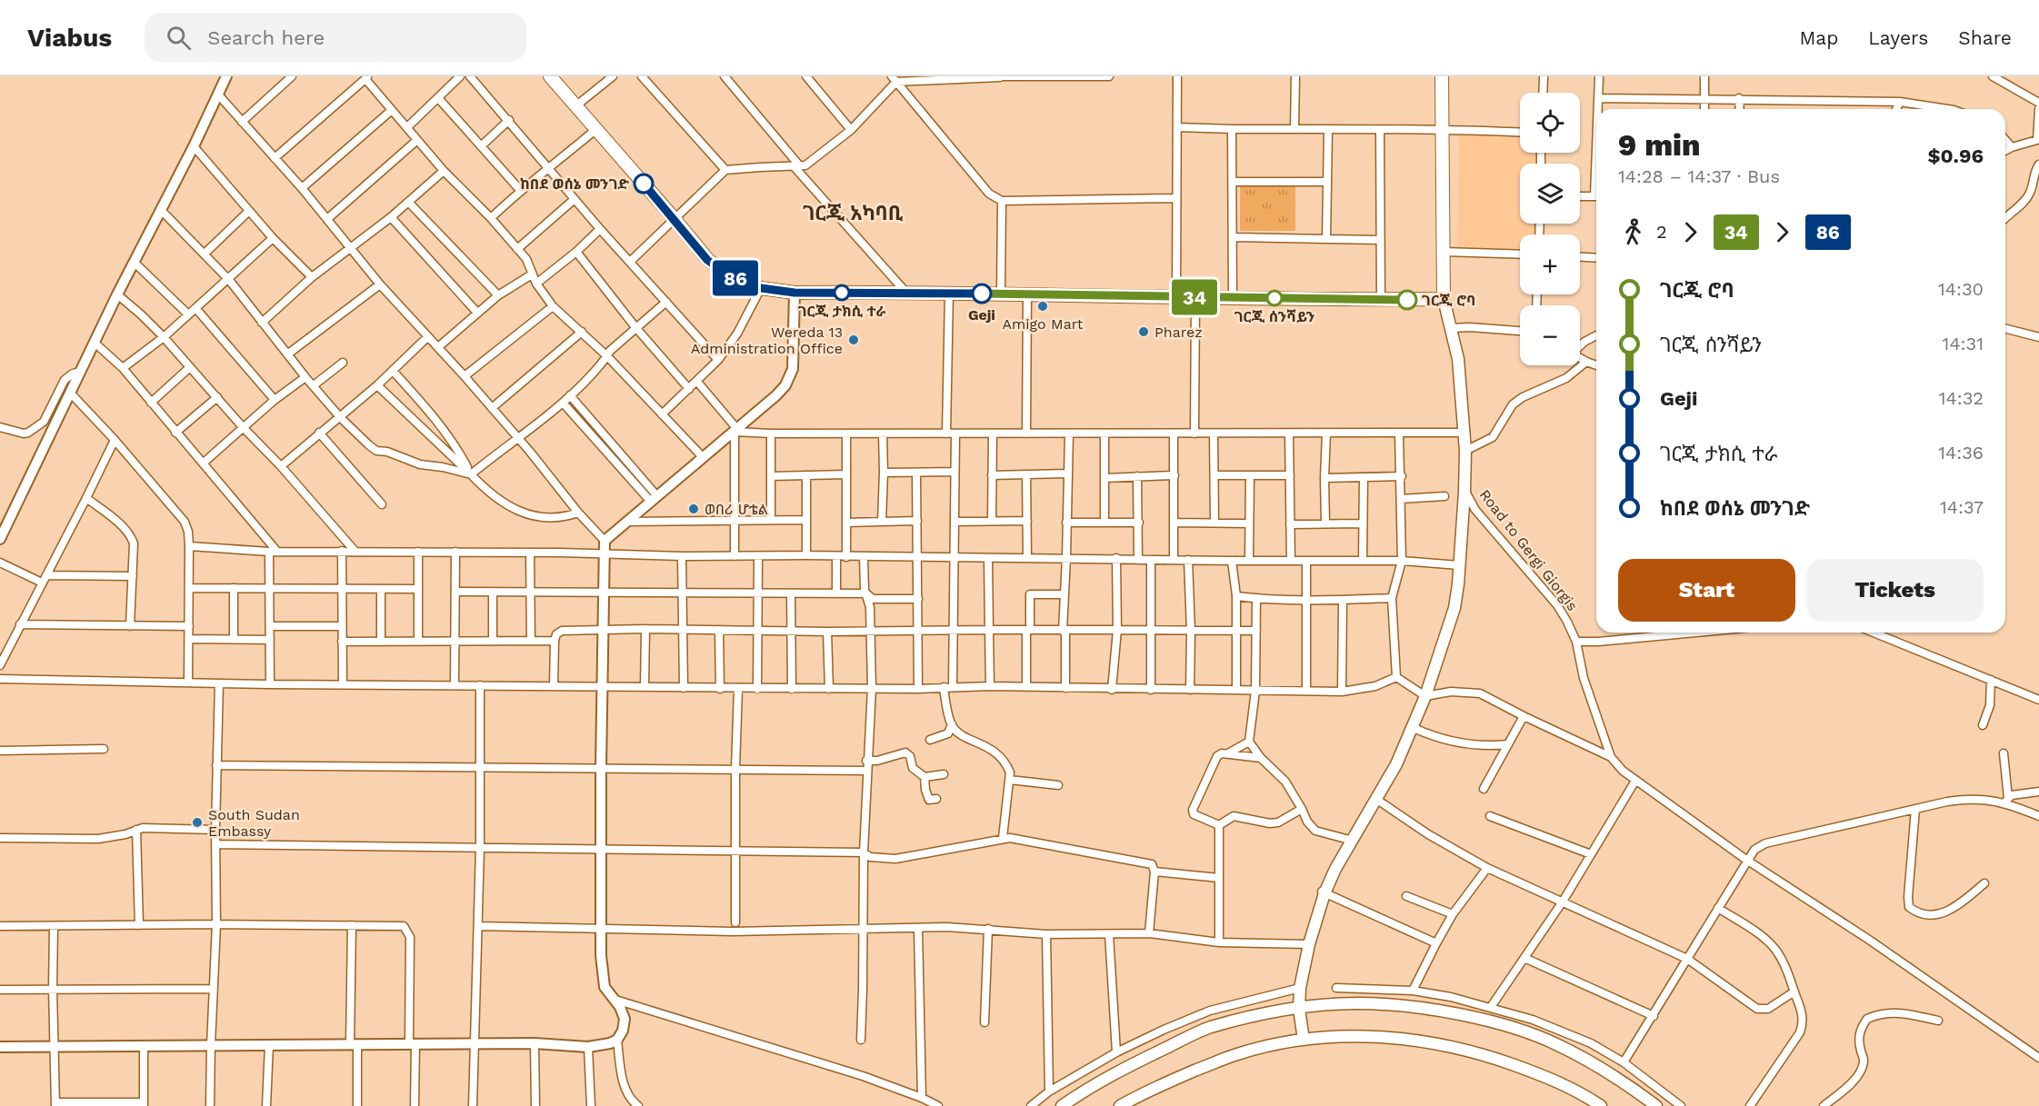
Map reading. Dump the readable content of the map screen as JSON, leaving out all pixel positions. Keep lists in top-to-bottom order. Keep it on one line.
{"streets":{"main road":["Road to Gergi Giorgis"]},"districts":["ገርጂ አካባቢ"],"places":["ከበደ ወሰኔ መንገድ","ገርጂ ታክሲ ተራ","Geji","ገርጂ ሰንሻይን","ገርጂ ሮባ","Amigo Mart","Pharez","Wereda 13 Administration Office","ወበሪ ሆቴል","South Sudan Embassy"],"lines":["bus line 86","bus line 34"],"page":{"header":"Viabus","search":"Search here","nav":["Map","Layers","Share"],"on_map":["34","86"],"map_buttons":["+","−"],"heading":["9 min","14:28 – 14:37 · Bus","$0.96"],"legs":["2","34","86"],"list":[{"name":"ገርጂ ሮባ","value":"14:30"},{"name":"ገርጂ ሰንሻይን","value":"14:31"},{"name":"Geji","value":"14:32"},{"name":"ገርጂ ታክሲ ተራ","value":"14:36"},{"name":"ከበደ ወሰኔ መንገድ","value":"14:37"}],"buttons":["Start","Tickets"]}}
